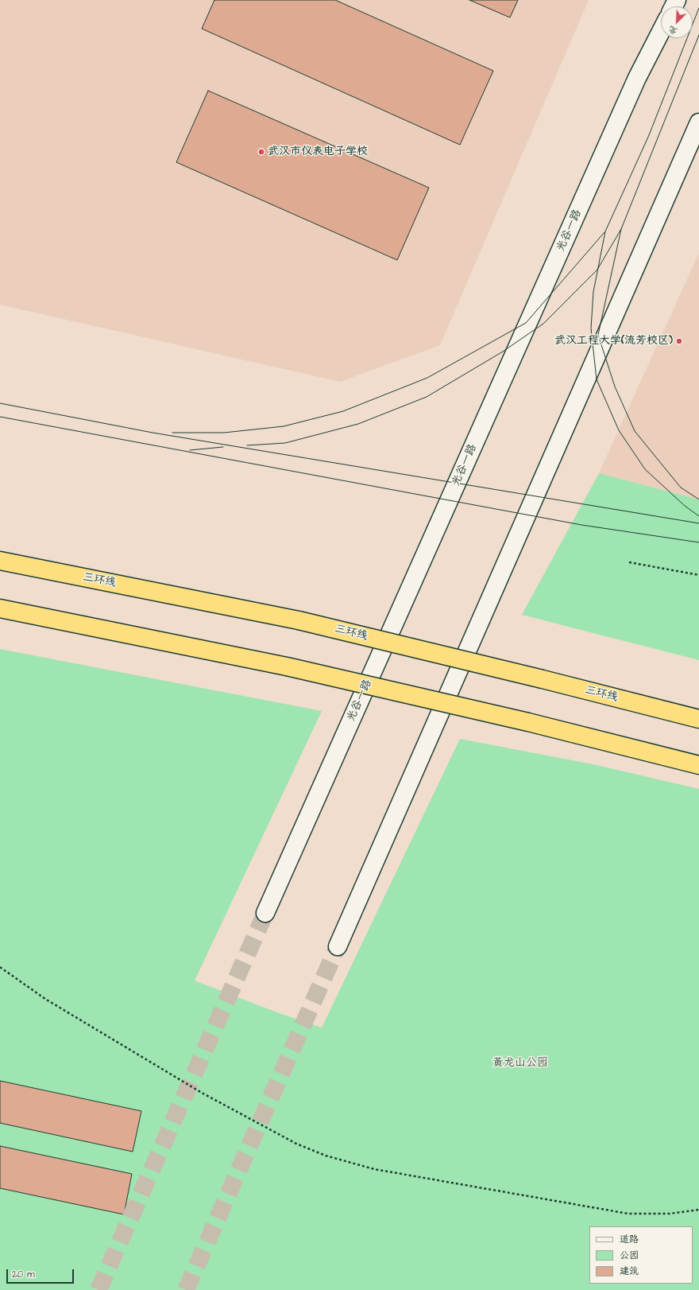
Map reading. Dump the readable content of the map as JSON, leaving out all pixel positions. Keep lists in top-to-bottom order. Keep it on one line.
{"streets":{"highway":["三环线"],"main road":["光谷一路"]},"parks":["黄龙山公园"],"places":["武汉市仪表电子学校","武汉工程大学(流芳校区)"],"legend":["道路","公园","建筑"],"scale_bar":"20 m","north":"bottom left"}
